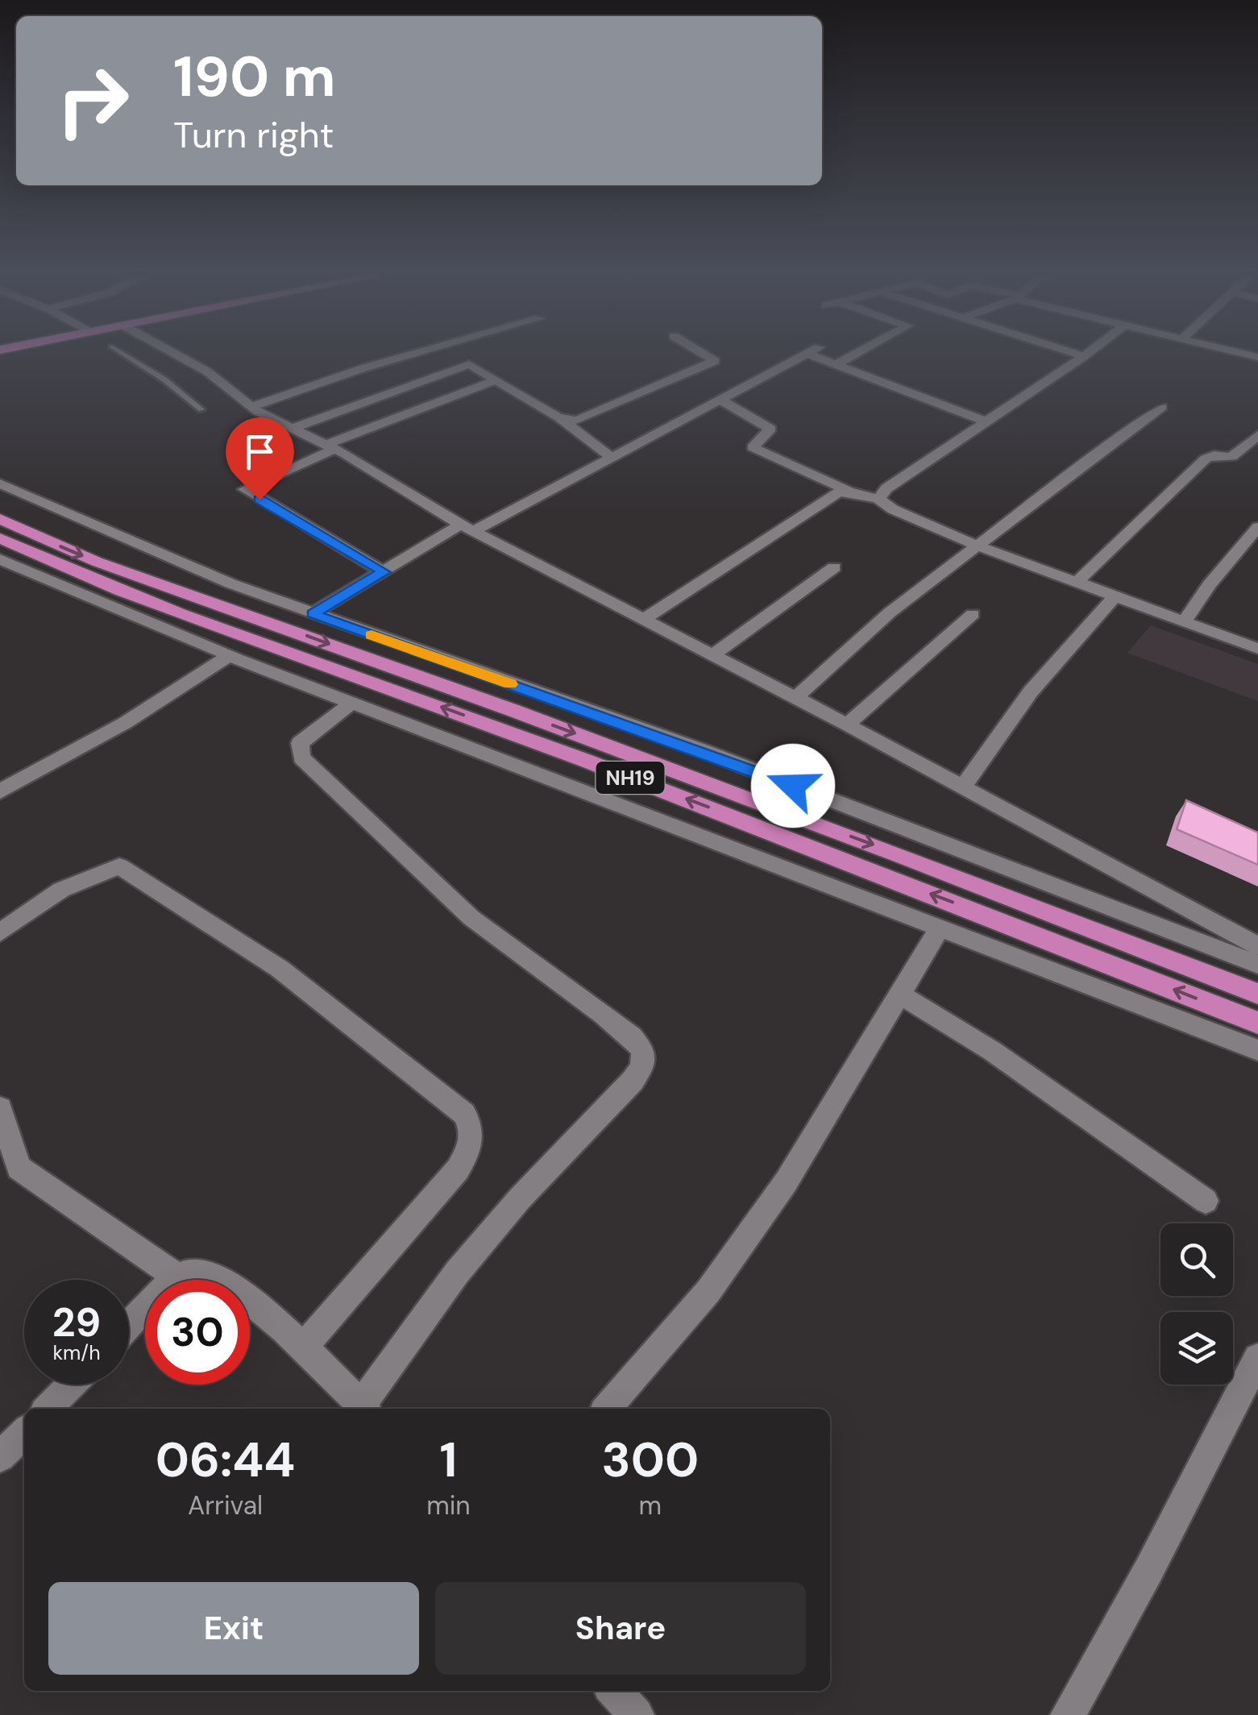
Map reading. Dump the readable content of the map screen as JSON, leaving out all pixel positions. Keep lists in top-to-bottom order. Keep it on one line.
{"streets":{"highway":["NH19"]},"page":{"turn":["190 m","Turn right"],"speed":"29 km/h","limit":"30","eta":["06:44","Arrival","1","min","300","m"],"buttons":["Exit","Share"]}}
